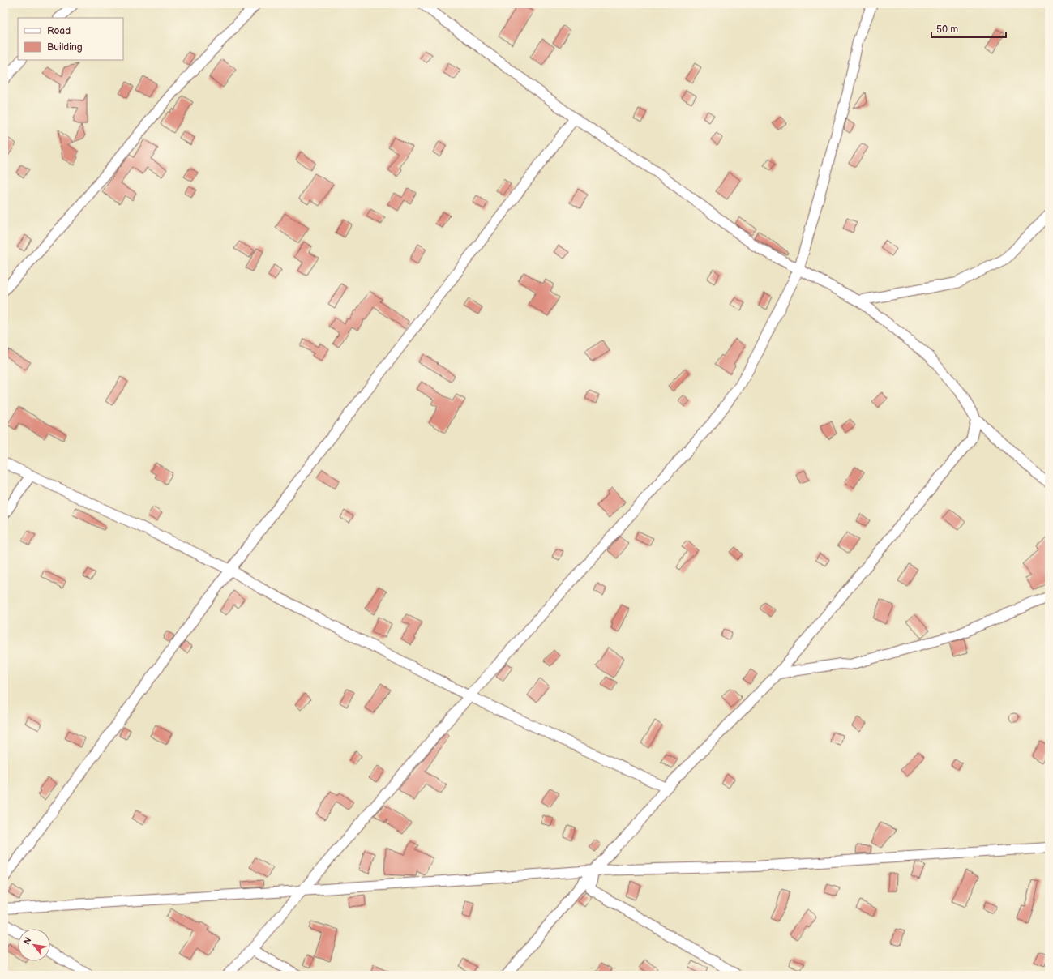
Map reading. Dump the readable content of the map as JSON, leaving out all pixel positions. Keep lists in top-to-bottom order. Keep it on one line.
{"legend":["Road","Building"],"scale_bar":"50 m","north":"top left"}
